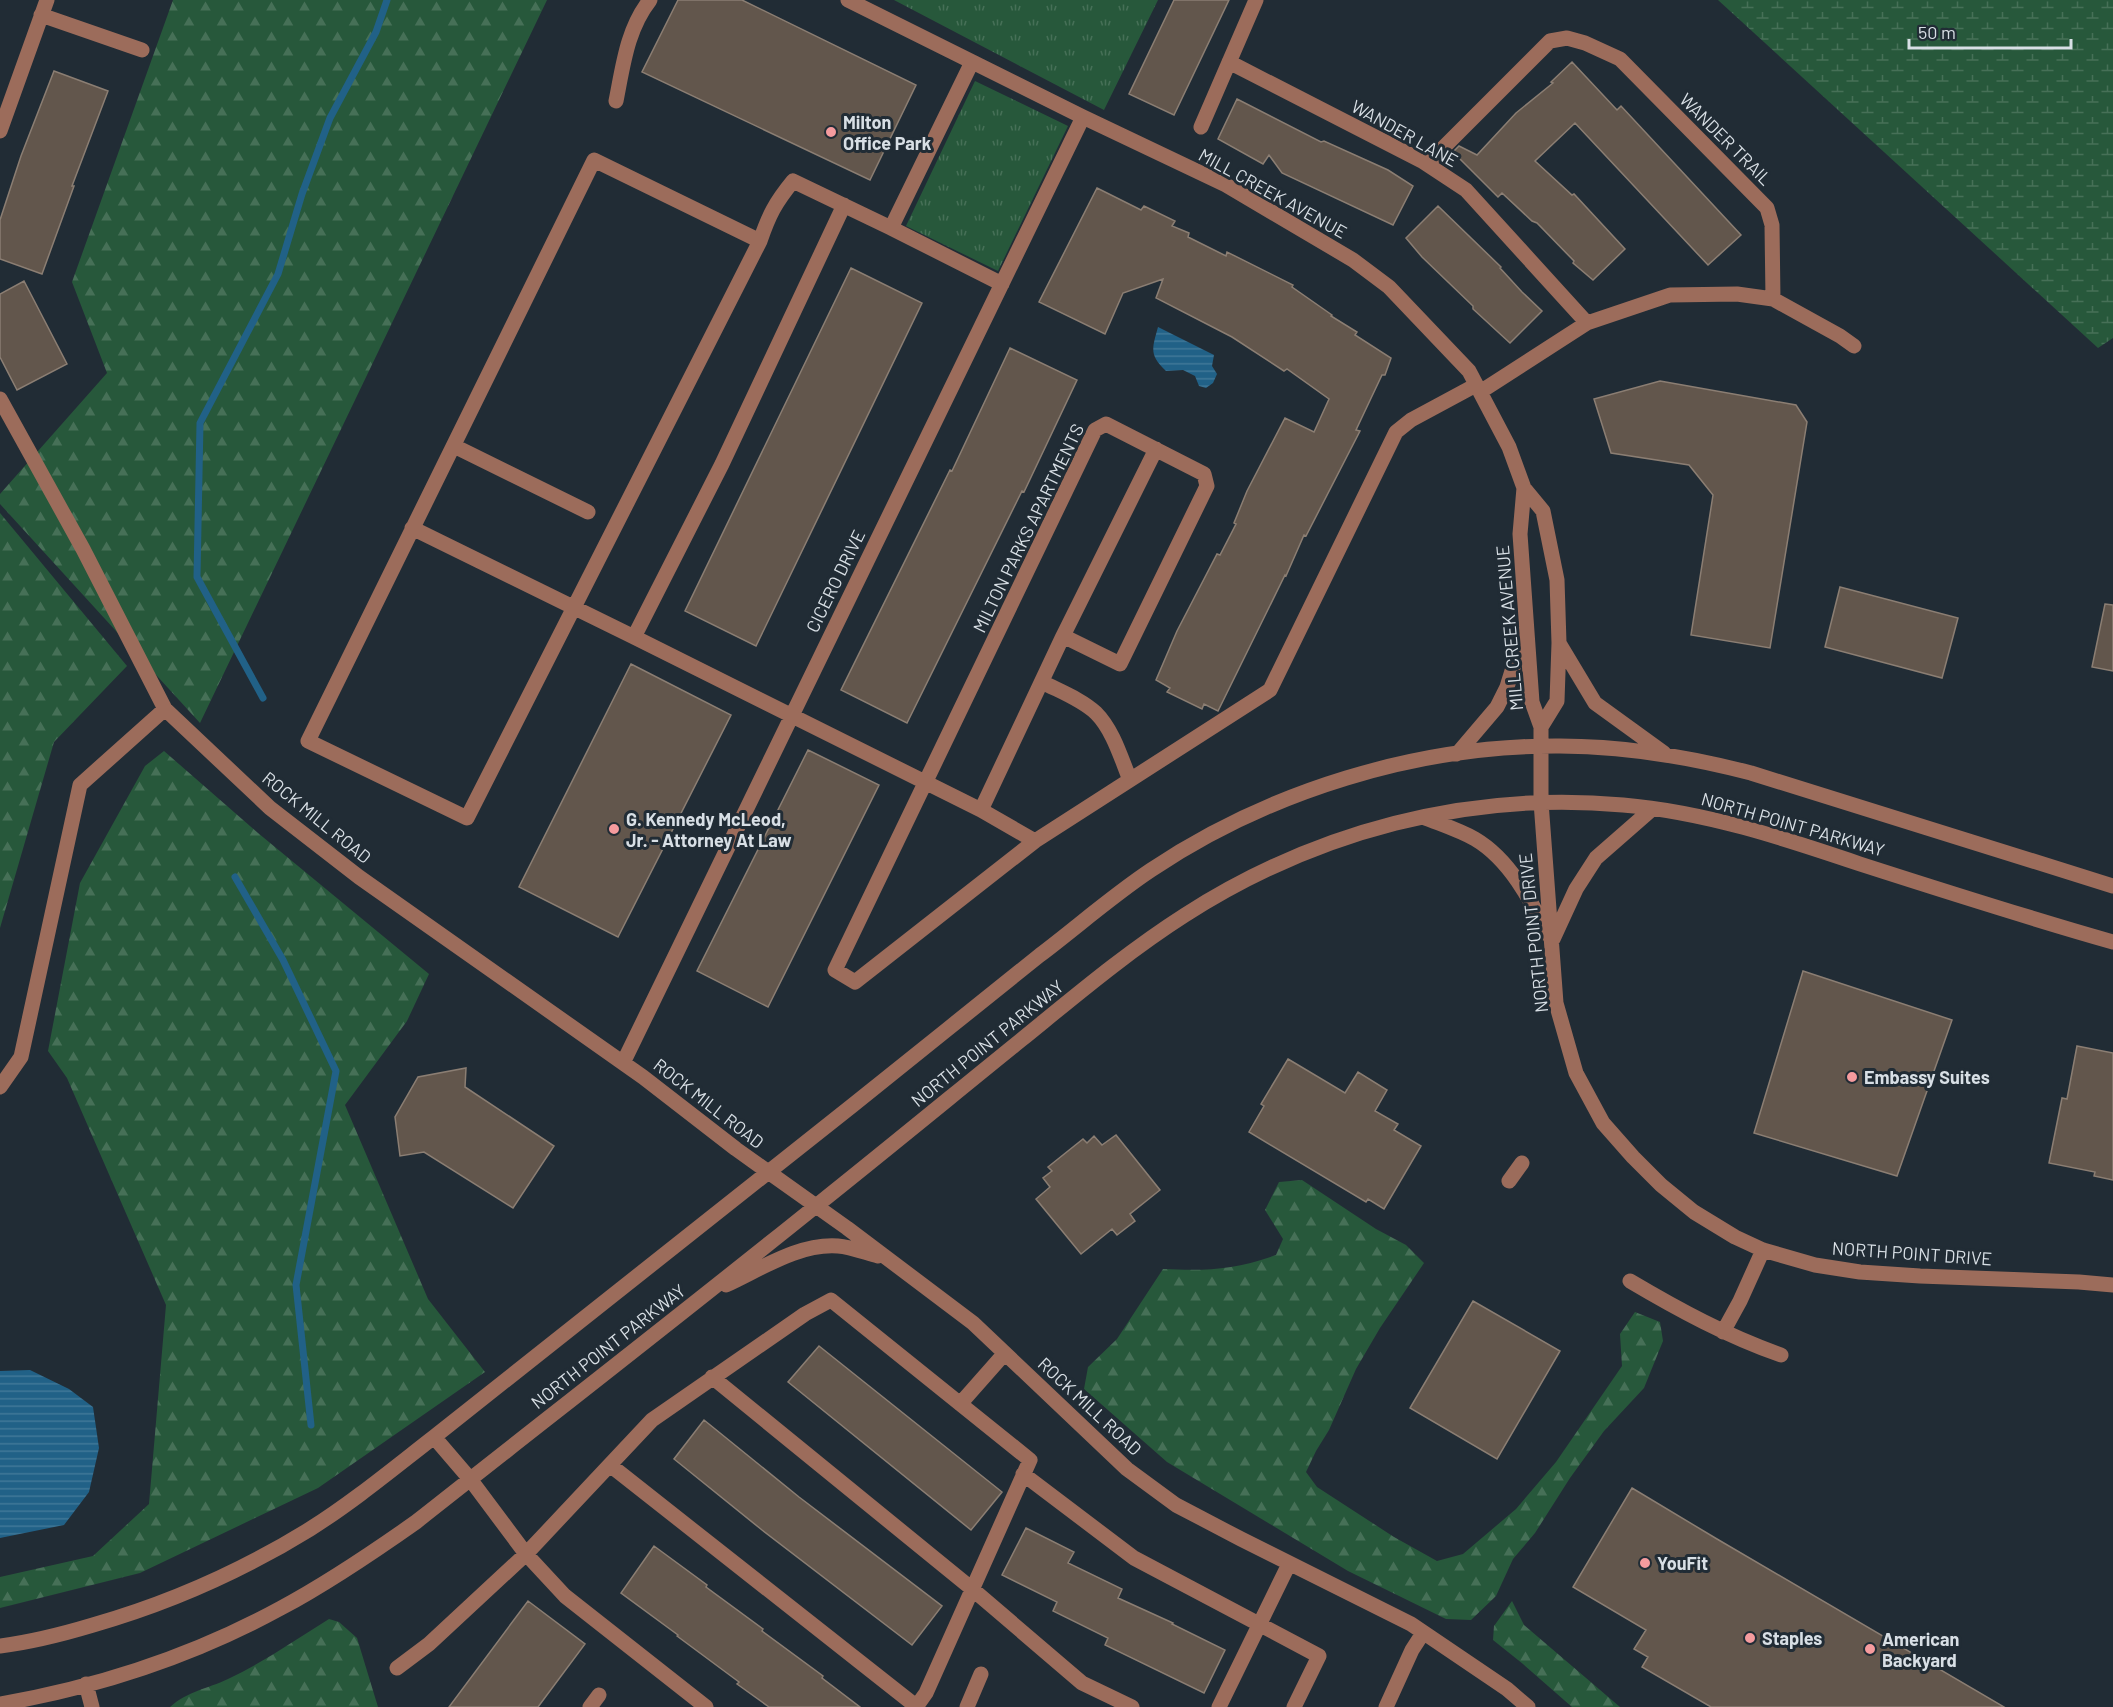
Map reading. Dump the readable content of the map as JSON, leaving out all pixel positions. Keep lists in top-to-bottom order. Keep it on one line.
{"streets":{"street":["WANDER LANE","WANDER TRAIL","MILL CREEK AVENUE","MILTON PARKS APARTMENTS","CICERO DRIVE","ROCK MILL ROAD","NORTH POINT PARKWAY","NORTH POINT DRIVE"]},"crossings":[["WANDER LANE","WANDER TRAIL"],["MILL CREEK AVENUE","MILTON PARKS APARTMENTS"],["MILL CREEK AVENUE","CICERO DRIVE"],["MILL CREEK AVENUE","NORTH POINT PARKWAY"],["MILL CREEK AVENUE","NORTH POINT DRIVE"],["CICERO DRIVE","ROCK MILL ROAD"],["ROCK MILL ROAD","NORTH POINT PARKWAY"],["NORTH POINT PARKWAY","NORTH POINT DRIVE"]],"places":["Milton Office Park","G. Kennedy McLeod, Jr. - Attorney At Law","Embassy Suites","YouFit","Staples","American Backyard"],"scale_bar":"50 m"}
